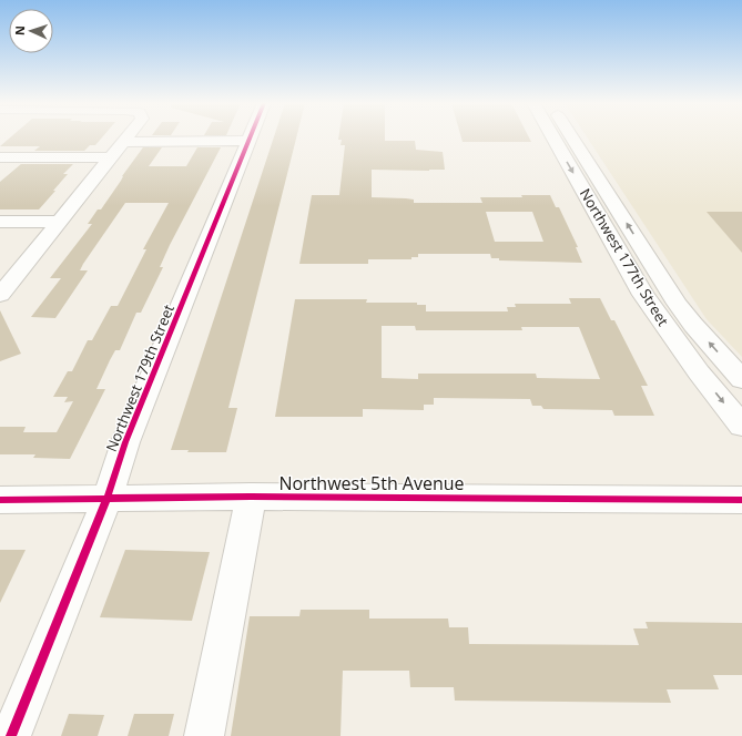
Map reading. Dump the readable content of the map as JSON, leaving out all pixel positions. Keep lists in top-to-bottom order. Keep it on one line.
{"streets":{"street":["Northwest 177th Street","Northwest 179th Street","Northwest 5th Avenue"]},"crossings":[["Northwest 179th Street","Northwest 5th Avenue"]],"north":"left"}
